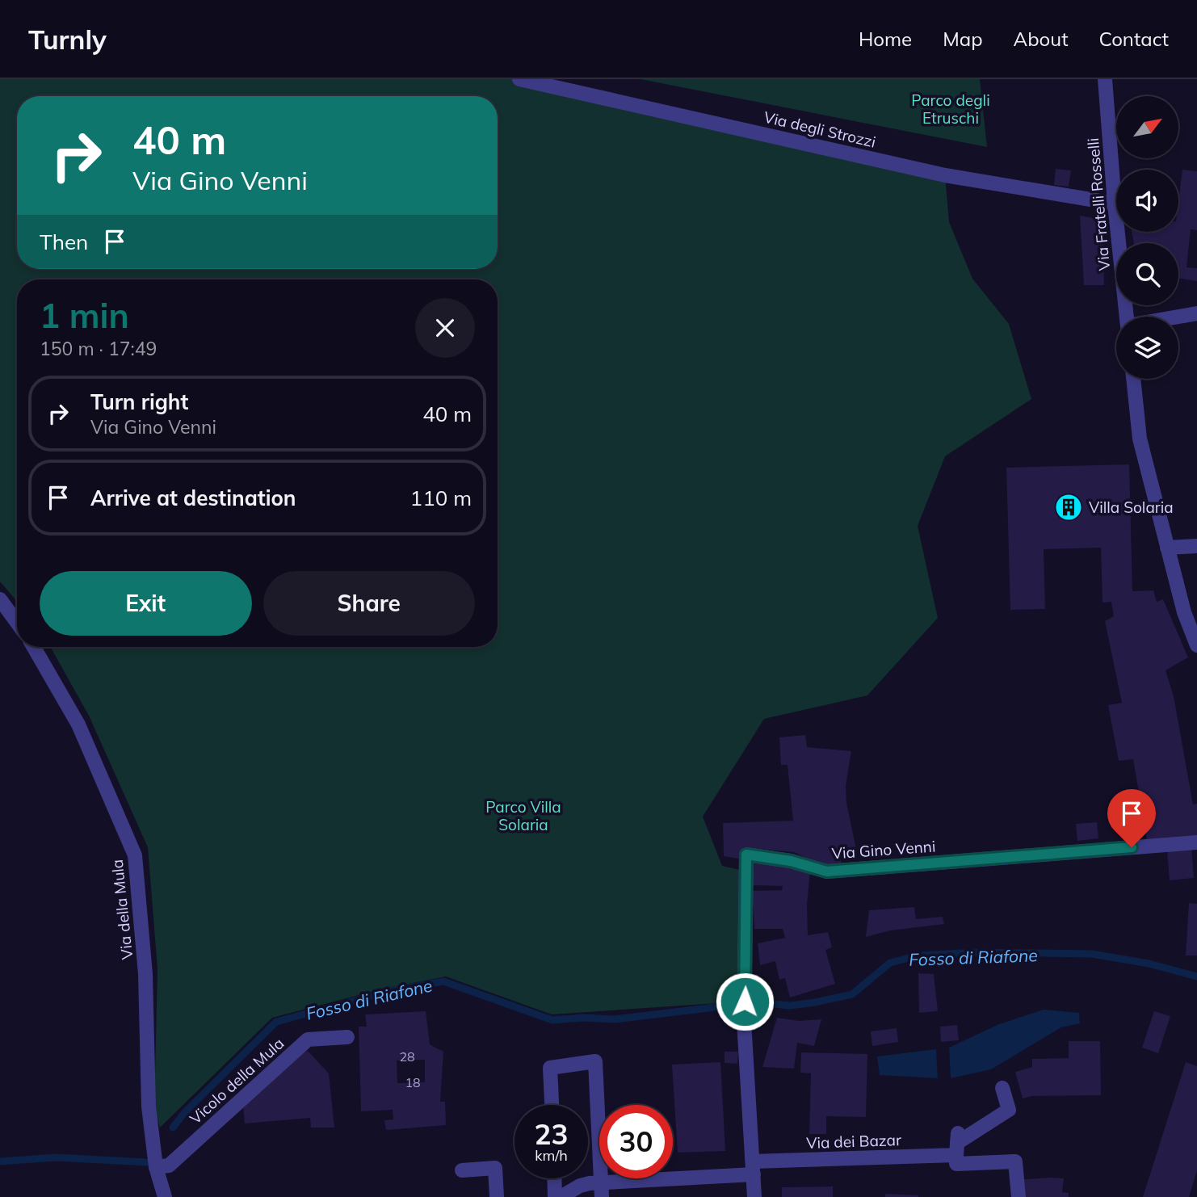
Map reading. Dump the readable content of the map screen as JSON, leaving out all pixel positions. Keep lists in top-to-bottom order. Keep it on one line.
{"streets":{"street":["Via degli Strozzi","Via Fratelli Rosselli","Via Gino Venni","Via della Mula","Vicolo della Mula","Via dei Bazar"]},"crossings":[["Via degli Strozzi","Via Fratelli Rosselli"],["Via Gino Venni","Via dei Bazar"],["Via della Mula","Vicolo della Mula"]],"water":["Fosso di Riafone"],"parks":["Parco degli Etruschi","Parco Villa Solaria"],"places":{"building":["Villa Solaria"]},"house_numbers":["28","18"],"north":"top right","page":{"header":"Turnly","nav":["Home","Map","About","Contact"],"turn":["40 m","Via Gino Venni"],"then":"Then","heading":["1 min","150 m · 17:49"],"list":[{"name":"Turn right","note":"Via Gino Venni","value":"40 m"},{"name":"Arrive at destination","value":"110 m"}],"buttons":["Exit","Share"],"speed":"23 km/h","limit":"30"}}
